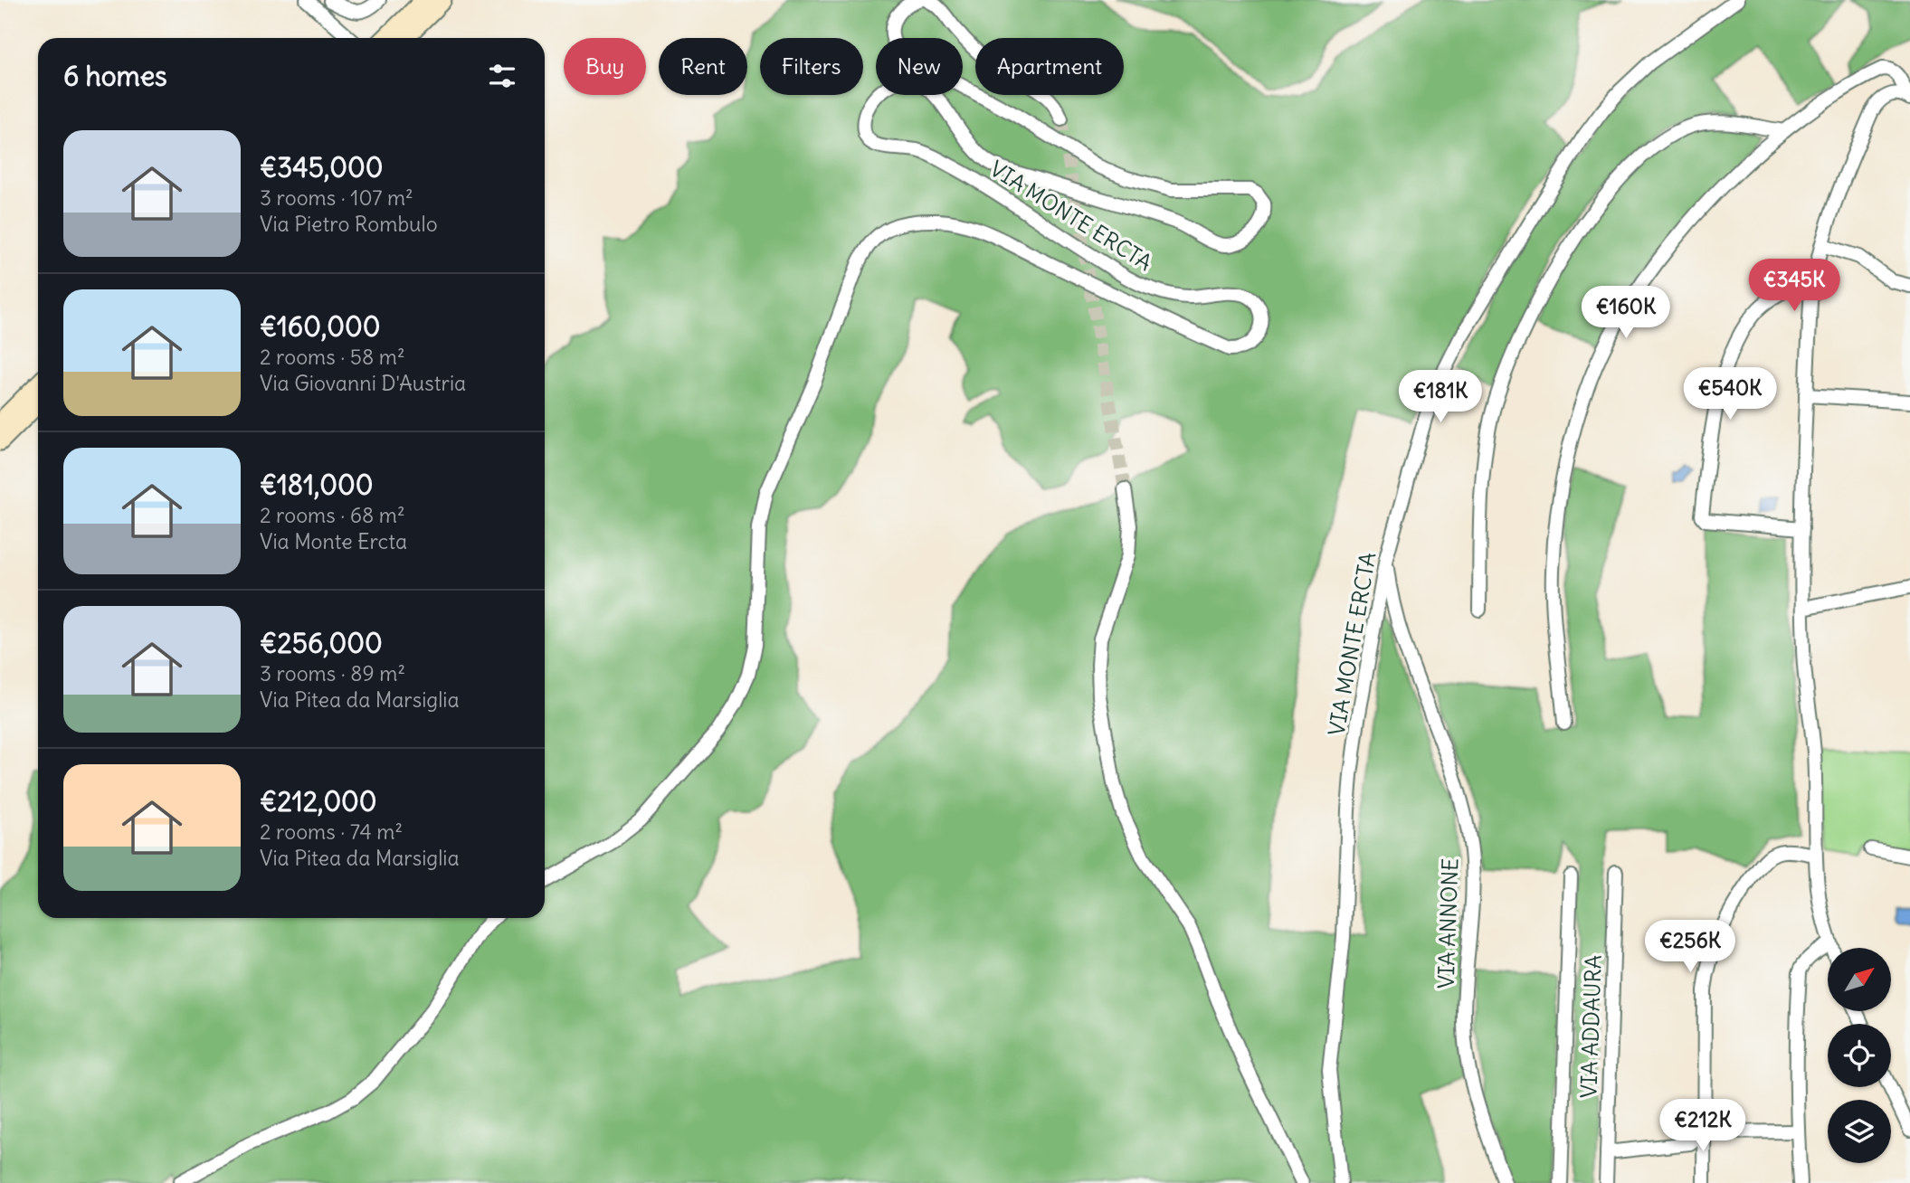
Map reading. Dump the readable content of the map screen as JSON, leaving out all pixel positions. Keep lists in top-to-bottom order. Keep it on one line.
{"streets":{"street":["VIA MONTE ERCTA","VIA ANNONE","VIA ADDAURA"]},"crossings":[["VIA MONTE ERCTA","VIA ANNONE"]],"north":"top right","page":{"chip":["Buy","Rent","Filters","New","Apartment"],"heading":"6 homes","list":[{"name":"€345,000","note":"3 rooms · 107 m² · Via Pietro Rombulo"},{"name":"€160,000","note":"2 rooms · 58 m² · Via Giovanni D'Austria"},{"name":"€181,000","note":"2 rooms · 68 m² · Via Monte Ercta"},{"name":"€256,000","note":"3 rooms · 89 m² · Via Pitea da Marsiglia"},{"name":"€212,000","note":"2 rooms · 74 m² · Via Pitea da Marsiglia"}],"price":["€345K","€160K","€540K","€181K","€256K","€212K"]}}
